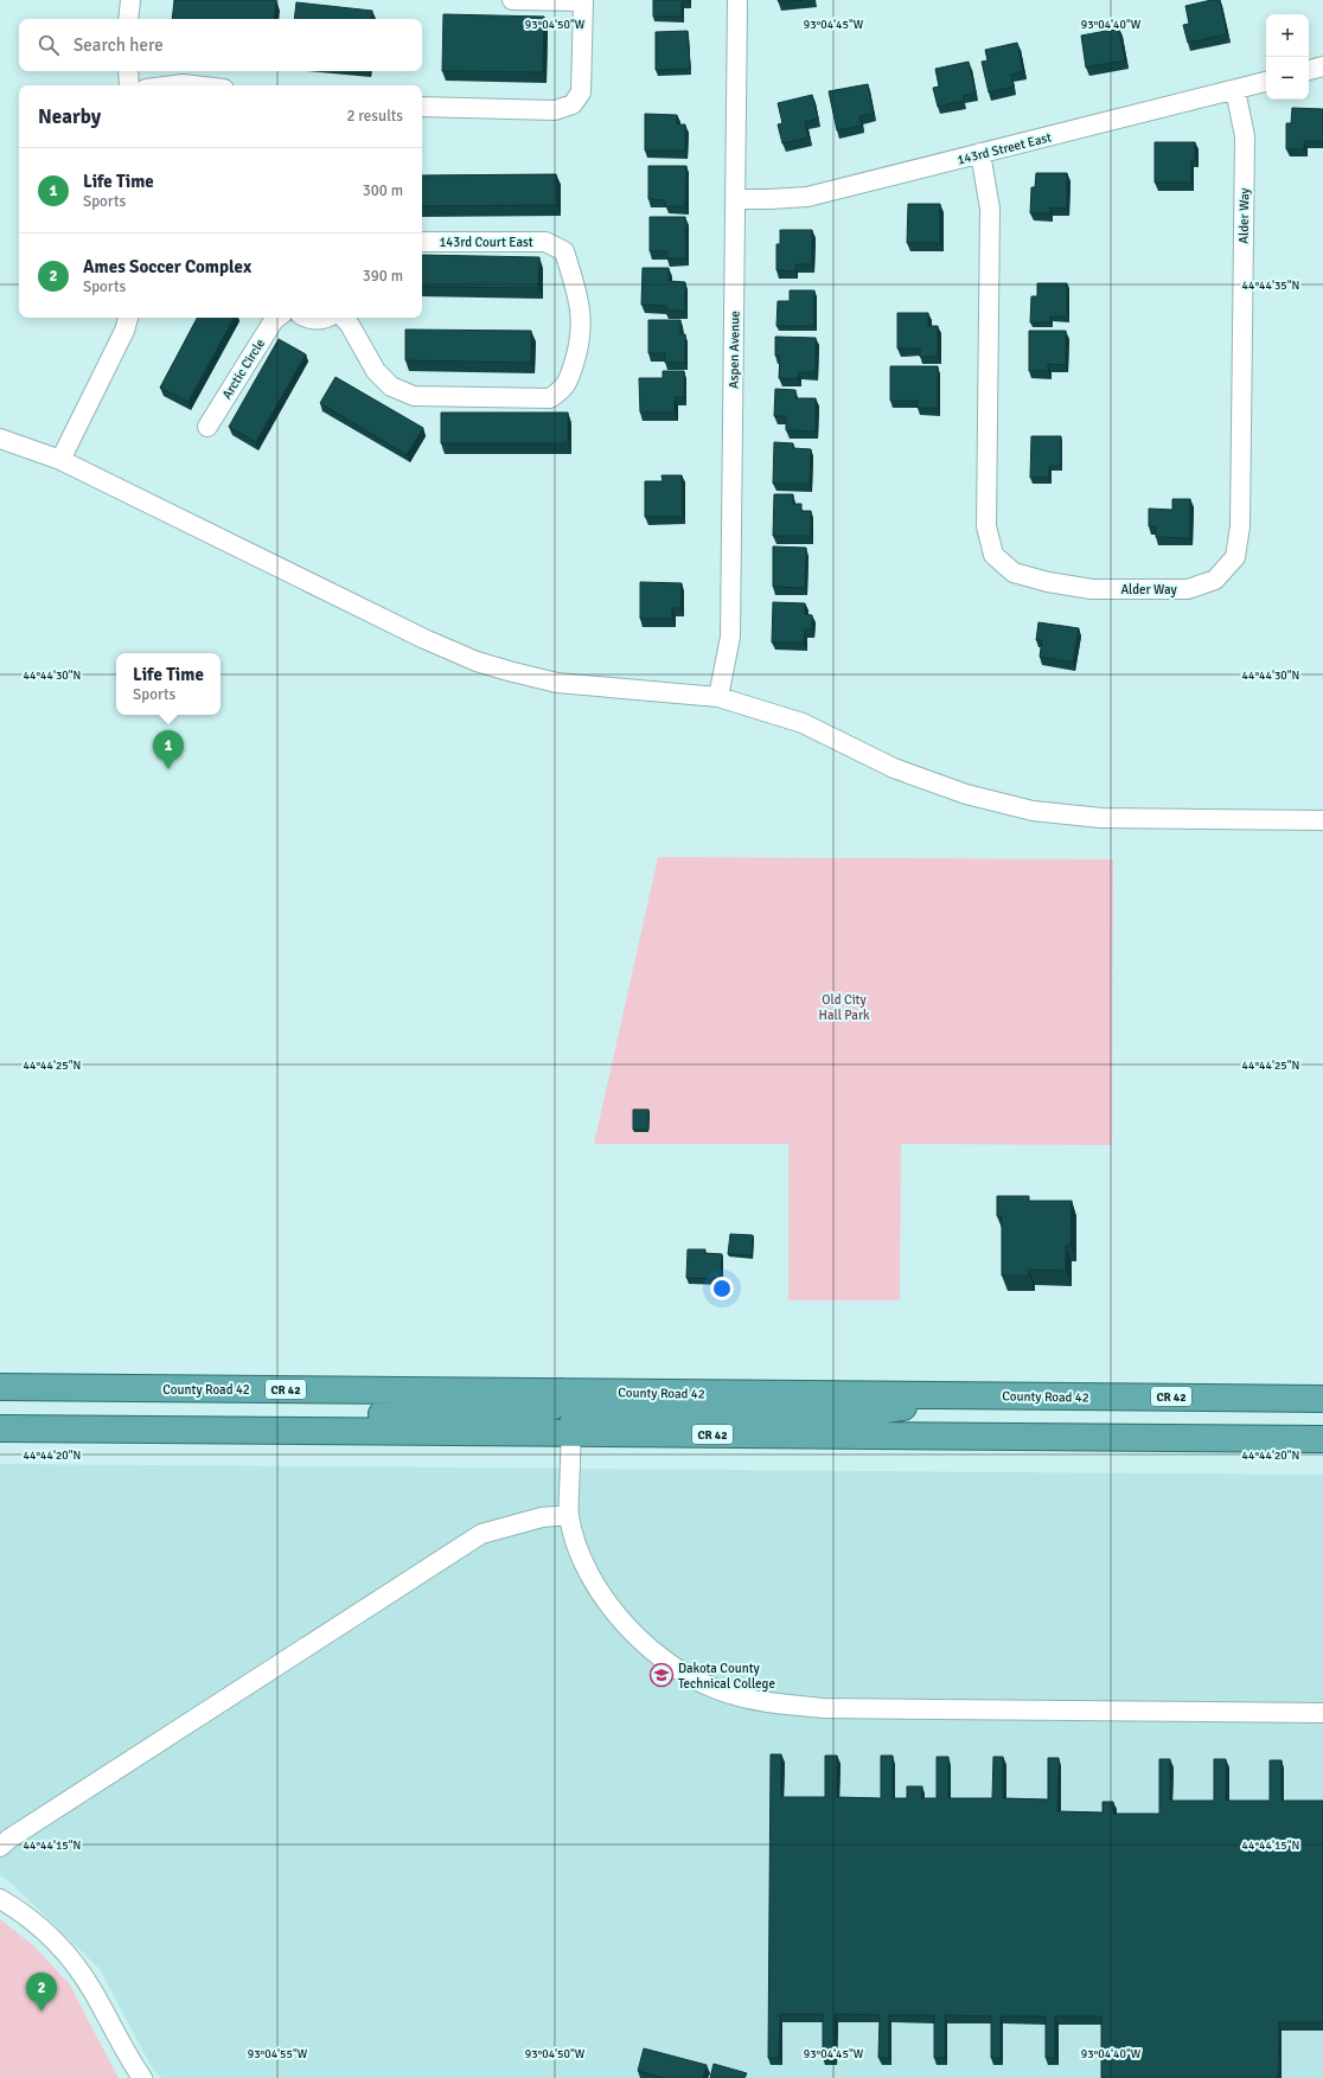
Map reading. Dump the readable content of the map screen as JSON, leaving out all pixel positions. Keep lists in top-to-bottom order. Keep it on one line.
{"streets":{"highway":["County Road 42","CR 42"],"street":["143rd Street East","Alder Way","143rd Court East","Aspen Avenue","Arctic Circle"]},"crossings":[["143rd Street East","Alder Way"],["143rd Street East","Aspen Avenue"]],"parks":["Old City Hall Park"],"places":{"school or university":["Dakota County Technical College"]},"page":{"map_buttons":["+","−"],"search":"Search here","heading":["Nearby","2 results"],"list":[{"mark":"1","name":"Life Time","note":"Sports","value":"300 m"},{"mark":"2","name":"Ames Soccer Complex","note":"Sports","value":"390 m"}],"popup":["Life Time","Sports"],"pins":["1","2"]},"coordinates":["93°04'50\"W","93°04'45\"W","93°04'40\"W","44°44'35\"N","44°44'30\"N","44°44'25\"N","44°44'20\"N","44°44'15\"N","93°04'55\"W"]}
